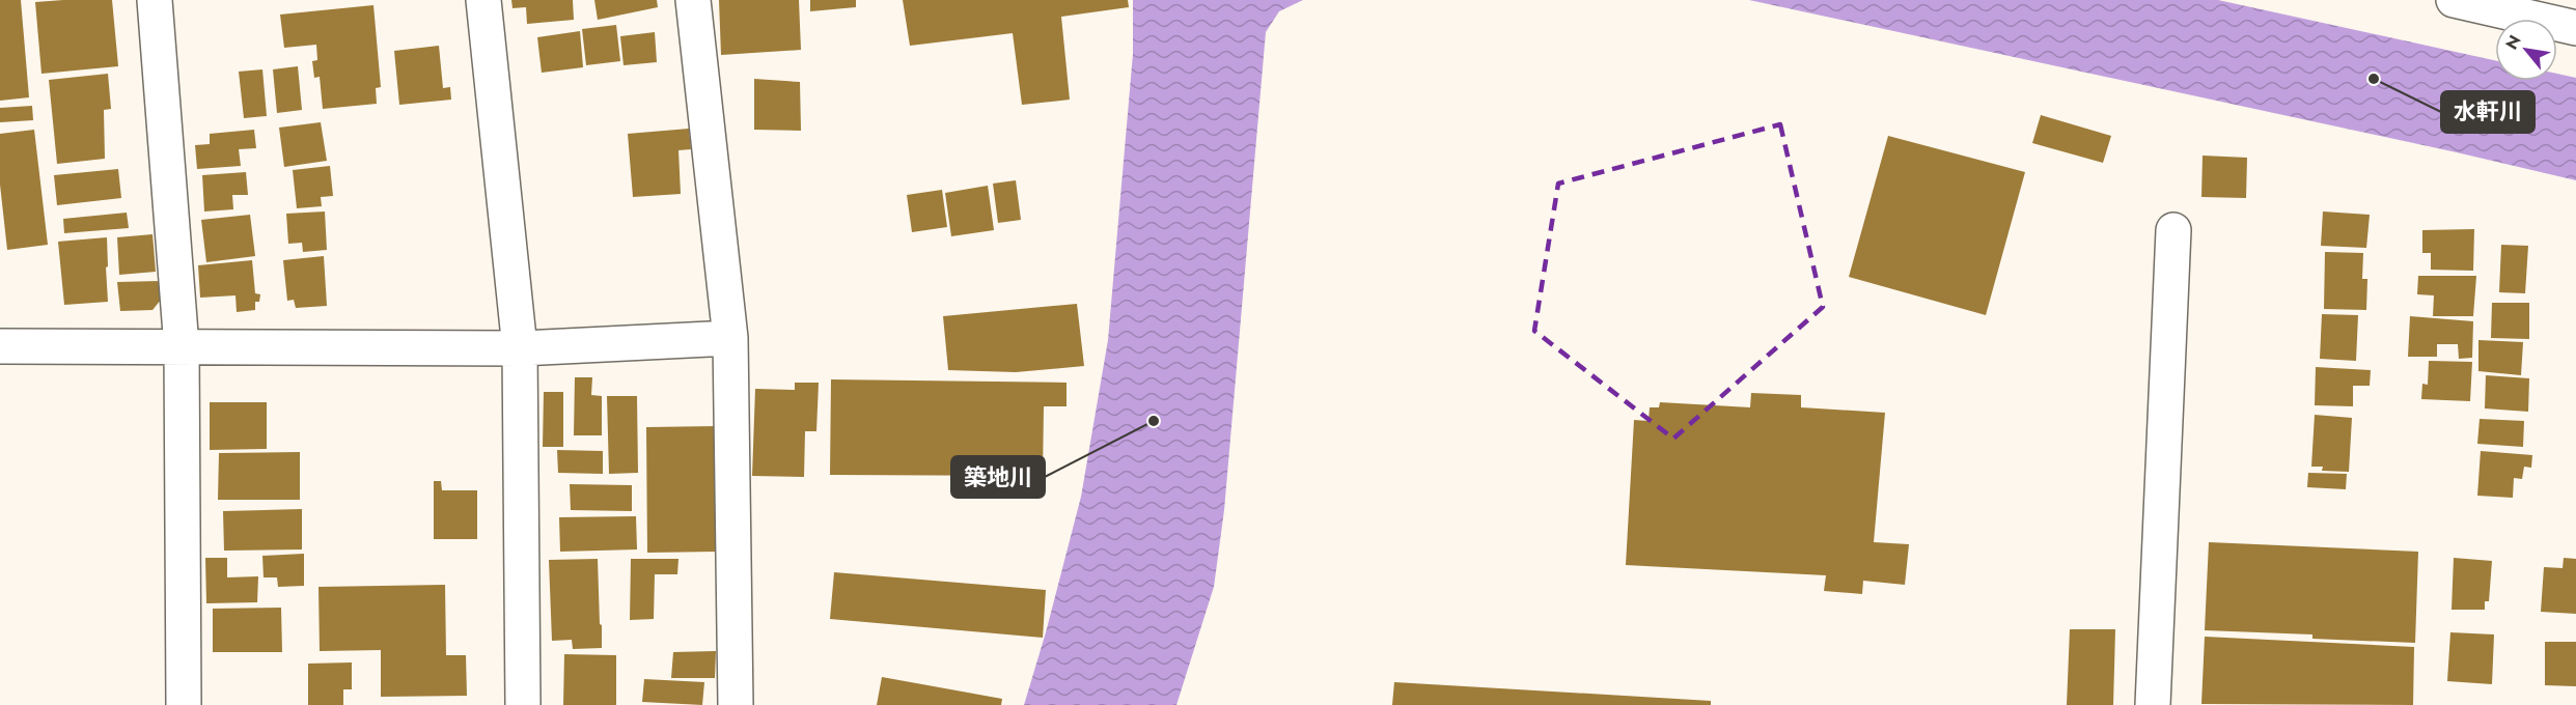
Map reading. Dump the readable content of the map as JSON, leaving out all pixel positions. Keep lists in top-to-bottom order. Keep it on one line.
{"places":["水軒川","築地川"],"north":"top left"}
